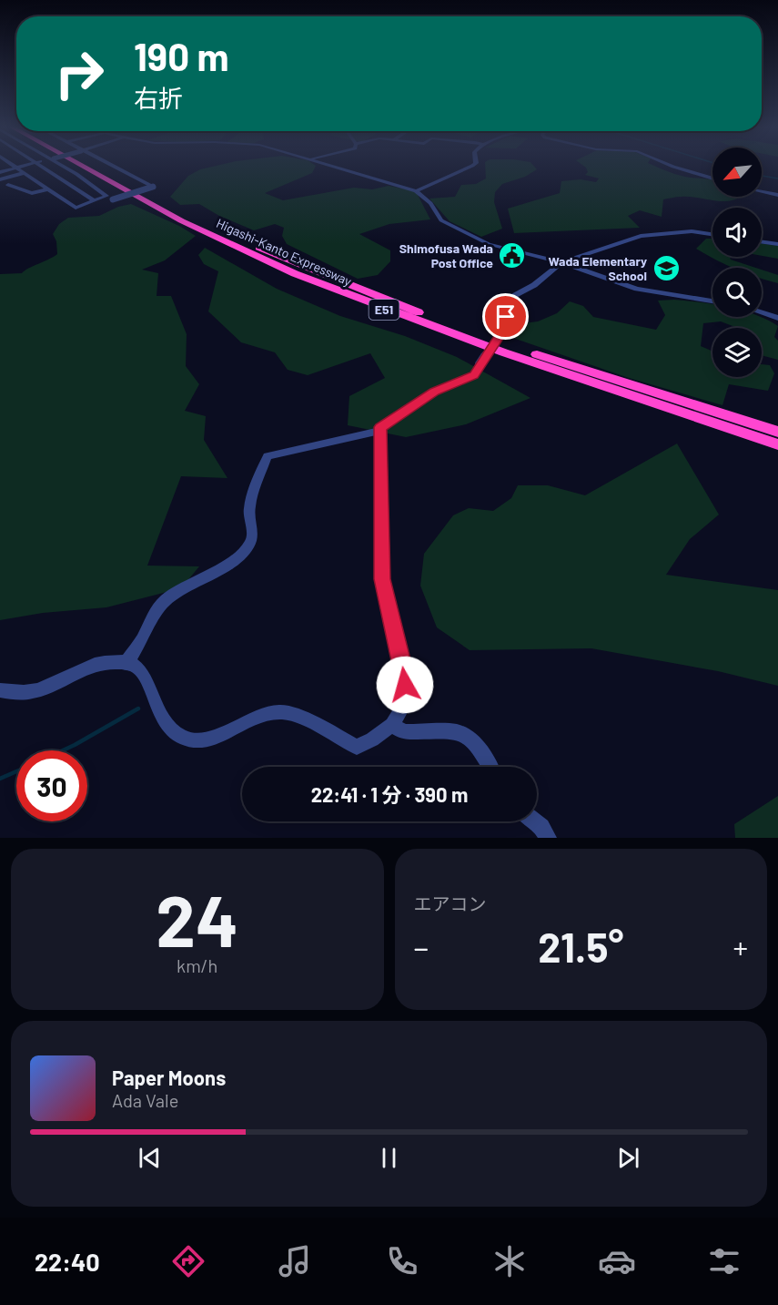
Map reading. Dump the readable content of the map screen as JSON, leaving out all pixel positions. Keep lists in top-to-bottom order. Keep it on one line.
{"streets":{"highway":["Higashi-Kanto Expressway","E51"]},"places":{"public building":["Shimofusa Wada Post Office"],"school or university":["Wada Elementary School"]},"north":"bottom left","page":{"turn":["190 m","右折"],"limit":"30","trip":"22:41 · 1 分 · 390 m","tile":[["24","km/h"],"エアコン"],"heat":["−","21.5°","+"],"song":["Paper Moons","Ada Vale"],"tabs":"22:40"}}
